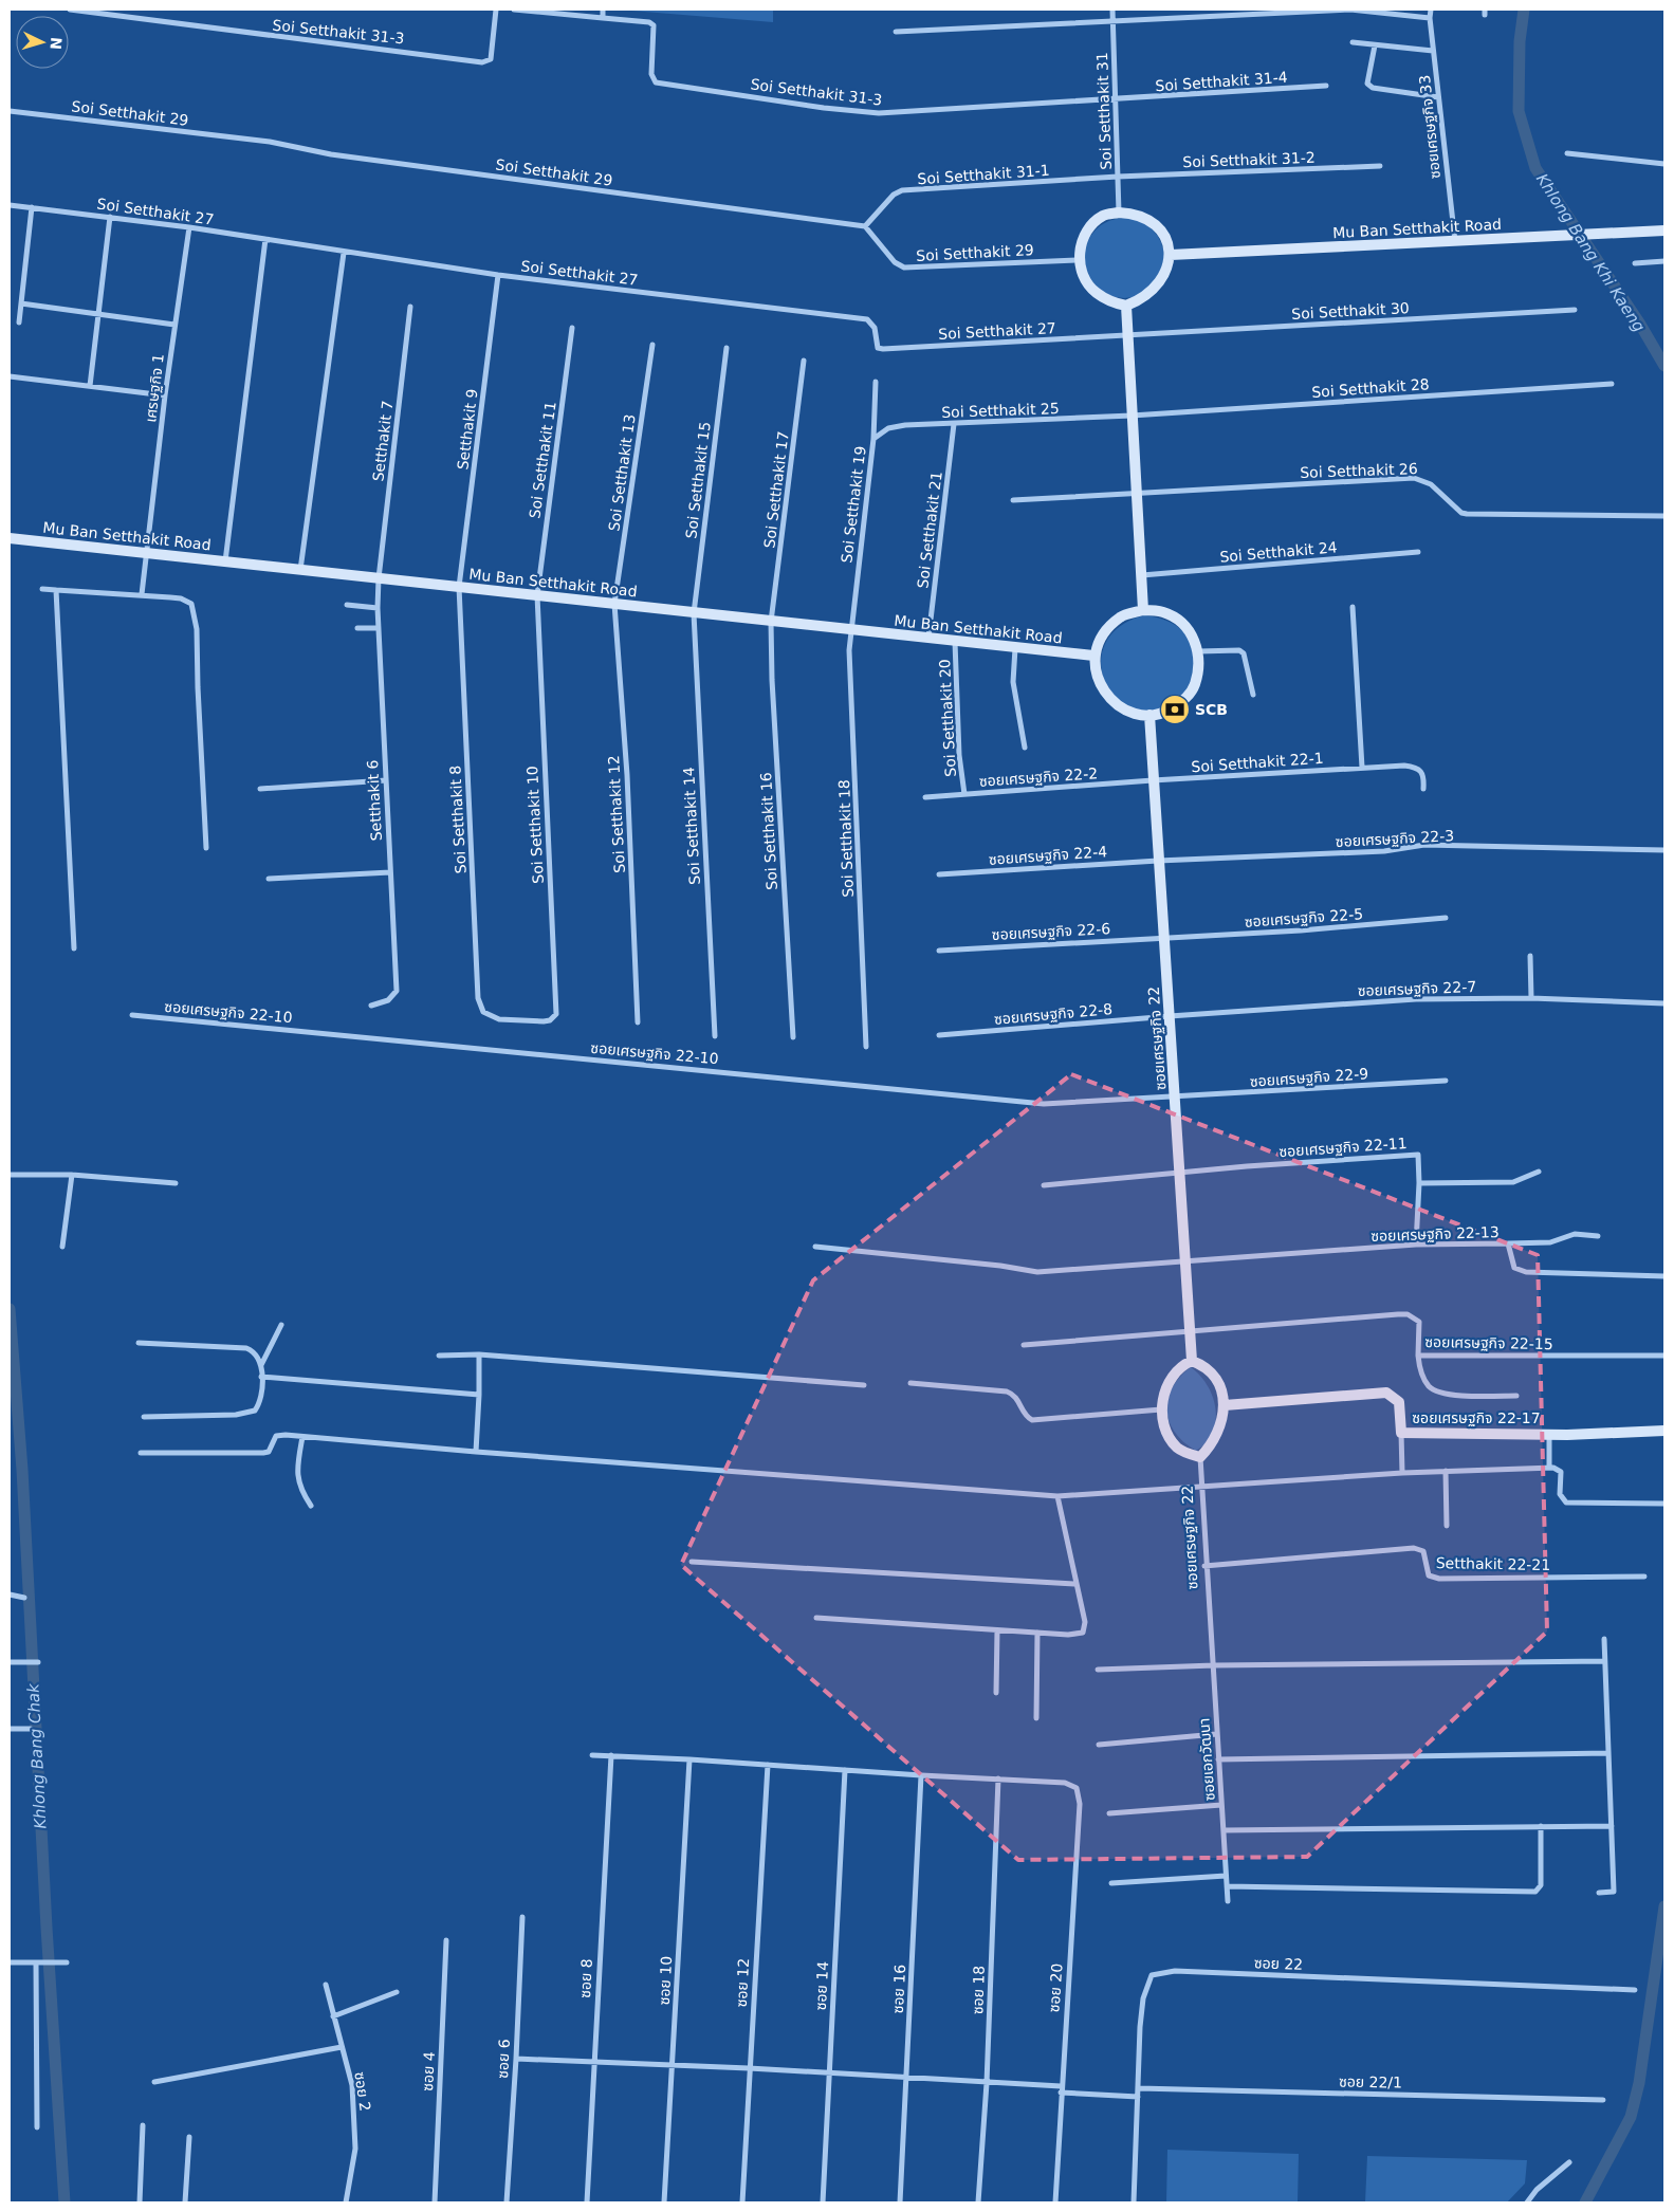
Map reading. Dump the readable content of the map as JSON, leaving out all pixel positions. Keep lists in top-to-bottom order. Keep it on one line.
{"streets":{"street":["Soi Setthakit 31-3","Soi Setthakit 31-4","Soi Setthakit 31","Soi Setthakit 29","ซอยเศรษฐกิจ 33","Soi Setthakit 31-2","Soi Setthakit 31-1","Soi Setthakit 27","Mu Ban Setthakit Road","Soi Setthakit 30","เศรษฐกิจ 1","Soi Setthakit 28","Soi Setthakit 25","Setthakit 9","Setthakit 7","Soi Setthakit 11","Soi Setthakit 26","Soi Setthakit 13","Soi Setthakit 15","Soi Setthakit 17","Soi Setthakit 19","Soi Setthakit 21","Soi Setthakit 24","Soi Setthakit 20","Soi Setthakit 22-1","ซอยเศรษฐกิจ 22-2","Setthakit 6","Soi Setthakit 12","Soi Setthakit 8","Soi Setthakit 10","Soi Setthakit 14","Soi Setthakit 16","Soi Setthakit 18","ซอยเศรษฐกิจ 22-3","ซอยเศรษฐกิจ 22-4","ซอยเศรษฐกิจ 22-5","ซอยเศรษฐกิจ 22-6","ซอยเศรษฐกิจ 22-7","ซอยเศรษฐกิจ 22-10","ซอยเศรษฐกิจ 22-8","ซอยเศรษฐกิจ 22","ซอยเศรษฐกิจ 22-9","ซอยเศรษฐกิจ 22-11","ซอยเศรษฐกิจ 22-13","ซอยเศรษฐกิจ 22-15","ซอยเศรษฐกิจ 22-17","Setthakit 22-21","ซอยเอกวัฒนา","ซอย 22","ซอย 8","ซอย 10","ซอย 12","ซอย 14","ซอย 20","ซอย 16","ซอย 18","ซอย 6","ซอย 4","ซอย 22/1","ซอย 2"]},"crossings":[["Soi Setthakit 31-3","Soi Setthakit 31-4"],["Soi Setthakit 31-3","Soi Setthakit 31"],["Soi Setthakit 31-4","Soi Setthakit 31"],["Soi Setthakit 31","Soi Setthakit 29"],["Soi Setthakit 31","Soi Setthakit 31-2"],["Soi Setthakit 31","Soi Setthakit 31-1"],["Soi Setthakit 31","Mu Ban Setthakit Road"],["Soi Setthakit 29","Soi Setthakit 31-1"],["Soi Setthakit 29","Mu Ban Setthakit Road"],["ซอยเศรษฐกิจ 33","Mu Ban Setthakit Road"],["Soi Setthakit 31-2","Soi Setthakit 31-1"],["Soi Setthakit 27","Soi Setthakit 30"],["Soi Setthakit 27","เศรษฐกิจ 1"],["Soi Setthakit 27","Setthakit 9"],["Mu Ban Setthakit Road","เศรษฐกิจ 1"],["Mu Ban Setthakit Road","Setthakit 9"],["Mu Ban Setthakit Road","Setthakit 7"],["Mu Ban Setthakit Road","Soi Setthakit 11"],["Mu Ban Setthakit Road","Soi Setthakit 13"],["Mu Ban Setthakit Road","Soi Setthakit 15"],["Mu Ban Setthakit Road","Soi Setthakit 17"],["Mu Ban Setthakit Road","Soi Setthakit 19"],["Mu Ban Setthakit Road","Soi Setthakit 21"],["Mu Ban Setthakit Road","Soi Setthakit 20"],["Mu Ban Setthakit Road","Setthakit 6"],["Mu Ban Setthakit Road","Soi Setthakit 12"],["Mu Ban Setthakit Road","Soi Setthakit 8"],["Mu Ban Setthakit Road","Soi Setthakit 10"],["Mu Ban Setthakit Road","Soi Setthakit 14"],["Mu Ban Setthakit Road","Soi Setthakit 16"],["Mu Ban Setthakit Road","Soi Setthakit 18"],["Mu Ban Setthakit Road","ซอยเศรษฐกิจ 22"],["Soi Setthakit 28","Soi Setthakit 25"],["Soi Setthakit 25","Soi Setthakit 19"],["Soi Setthakit 25","Soi Setthakit 21"],["Setthakit 9","Soi Setthakit 8"],["Setthakit 7","Setthakit 6"],["Soi Setthakit 11","Soi Setthakit 10"],["Soi Setthakit 13","Soi Setthakit 12"],["Soi Setthakit 15","Soi Setthakit 14"],["Soi Setthakit 17","Soi Setthakit 16"],["Soi Setthakit 19","Soi Setthakit 18"],["Soi Setthakit 20","ซอยเศรษฐกิจ 22-2"],["Soi Setthakit 22-1","ซอยเศรษฐกิจ 22-2"],["Soi Setthakit 22-1","ซอยเศรษฐกิจ 22"],["ซอยเศรษฐกิจ 22-2","ซอยเศรษฐกิจ 22"],["Soi Setthakit 8","Soi Setthakit 10"],["ซอยเศรษฐกิจ 22-3","ซอยเศรษฐกิจ 22-4"],["ซอยเศรษฐกิจ 22-3","ซอยเศรษฐกิจ 22"],["ซอยเศรษฐกิจ 22-4","ซอยเศรษฐกิจ 22"],["ซอยเศรษฐกิจ 22-5","ซอยเศรษฐกิจ 22-6"],["ซอยเศรษฐกิจ 22-5","ซอยเศรษฐกิจ 22"],["ซอยเศรษฐกิจ 22-6","ซอยเศรษฐกิจ 22"],["ซอยเศรษฐกิจ 22-7","ซอยเศรษฐกิจ 22-8"],["ซอยเศรษฐกิจ 22-7","ซอยเศรษฐกิจ 22"],["ซอยเศรษฐกิจ 22-10","ซอยเศรษฐกิจ 22"],["ซอยเศรษฐกิจ 22-10","ซอยเศรษฐกิจ 22-9"],["ซอยเศรษฐกิจ 22-8","ซอยเศรษฐกิจ 22"],["ซอยเศรษฐกิจ 22","ซอยเศรษฐกิจ 22-9"],["ซอยเศรษฐกิจ 22","ซอยเศรษฐกิจ 22-11"],["ซอยเศรษฐกิจ 22","ซอยเศรษฐกิจ 22-13"],["ซอยเศรษฐกิจ 22","ซอยเศรษฐกิจ 22-15"],["ซอยเศรษฐกิจ 22","ซอยเศรษฐกิจ 22-17"],["ซอยเศรษฐกิจ 22","Setthakit 22-21"],["ซอยเศรษฐกิจ 22","ซอยเอกวัฒนา"],["ซอยเศรษฐกิจ 22-11","ซอยเศรษฐกิจ 22-13"],["ซอย 22","ซอย 22/1"],["ซอย 20","ซอย 18"]],"water":["Khlong Bang Khi Kaeng","Khlong Bang Chak"],"places":{"bank":["SCB"]},"north":"right"}
